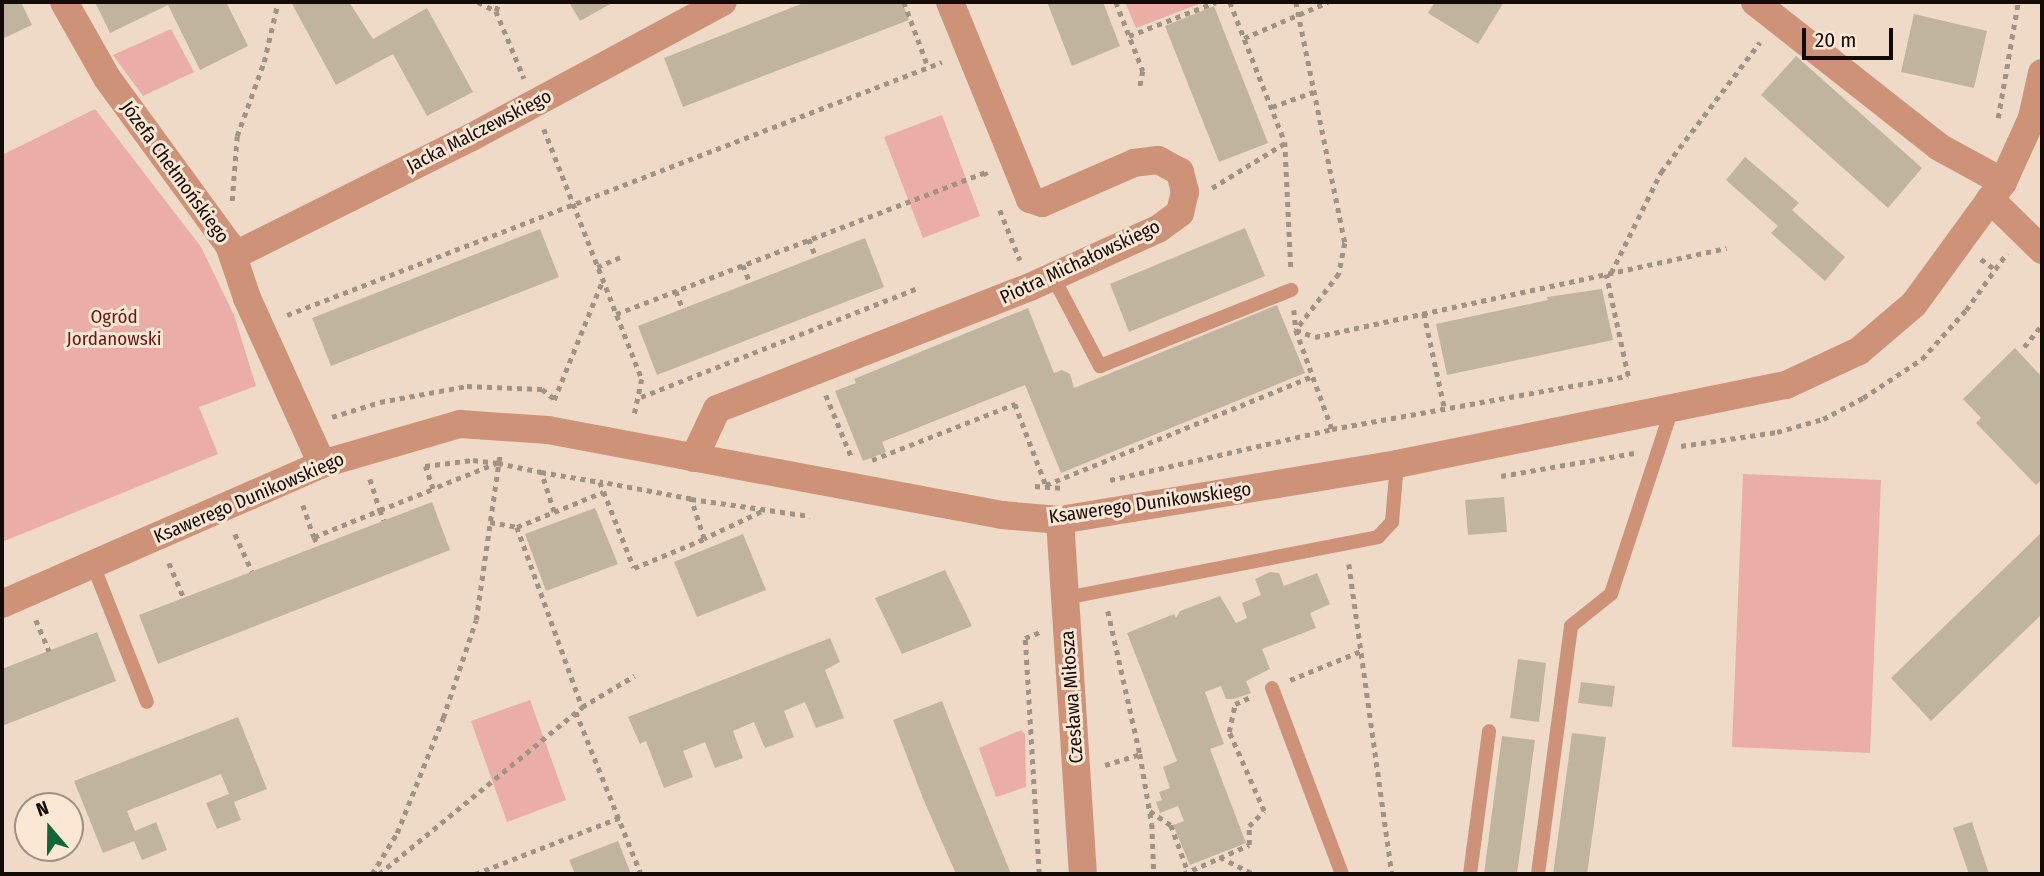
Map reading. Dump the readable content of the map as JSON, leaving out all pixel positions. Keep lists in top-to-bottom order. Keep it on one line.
{"streets":{"street":["Jacka Malczewskiego","Józefa Chełmońskiego","Piotra Michałowskiego","Ksawerego Dunikowskiego","Czesława Miłosza"]},"crossings":[["Jacka Malczewskiego","Józefa Chełmońskiego"],["Józefa Chełmońskiego","Ksawerego Dunikowskiego"],["Piotra Michałowskiego","Ksawerego Dunikowskiego"],["Ksawerego Dunikowskiego","Czesława Miłosza"]],"parks":["Ogród Jordanowski"],"scale_bar":"20 m","north":"top"}
